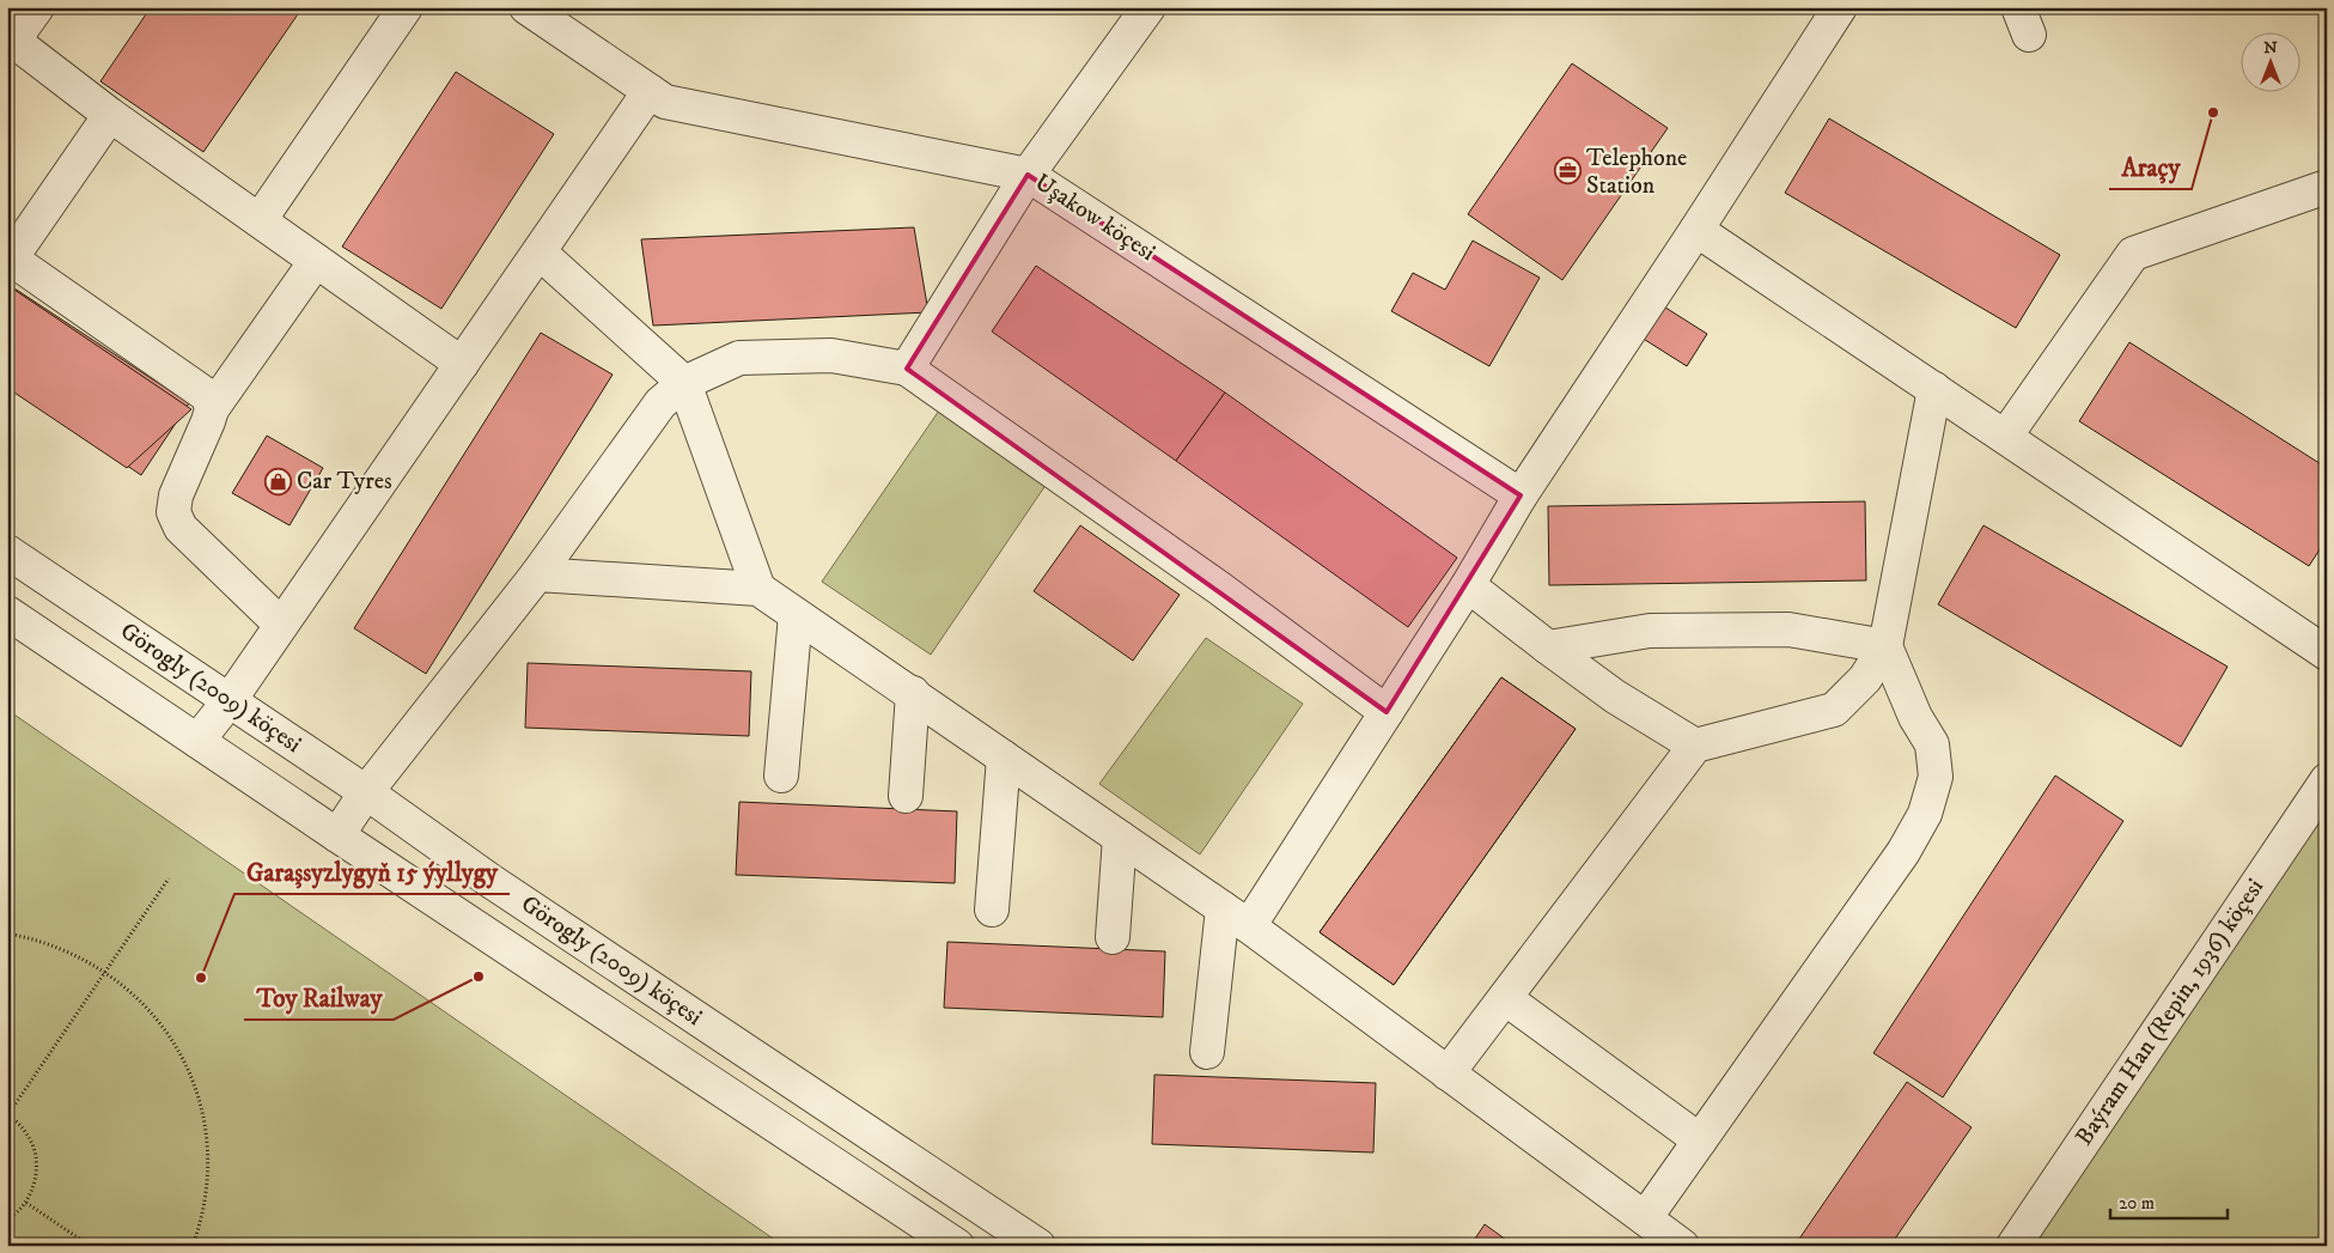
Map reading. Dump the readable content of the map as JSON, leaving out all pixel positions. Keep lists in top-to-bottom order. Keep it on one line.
{"streets":{"street":["Uşakow köçesi","Görogly (2009) köçesi","Baýram Han (Repin, 1936) köçesi"]},"places":{"other":["Araçy","Toy Railway","Garaşsyzlygyň 15 ýyllygy"],"office":["Telephone Station"],"shop":["Car Tyres"]},"scale_bar":"20 m","north":"top"}
